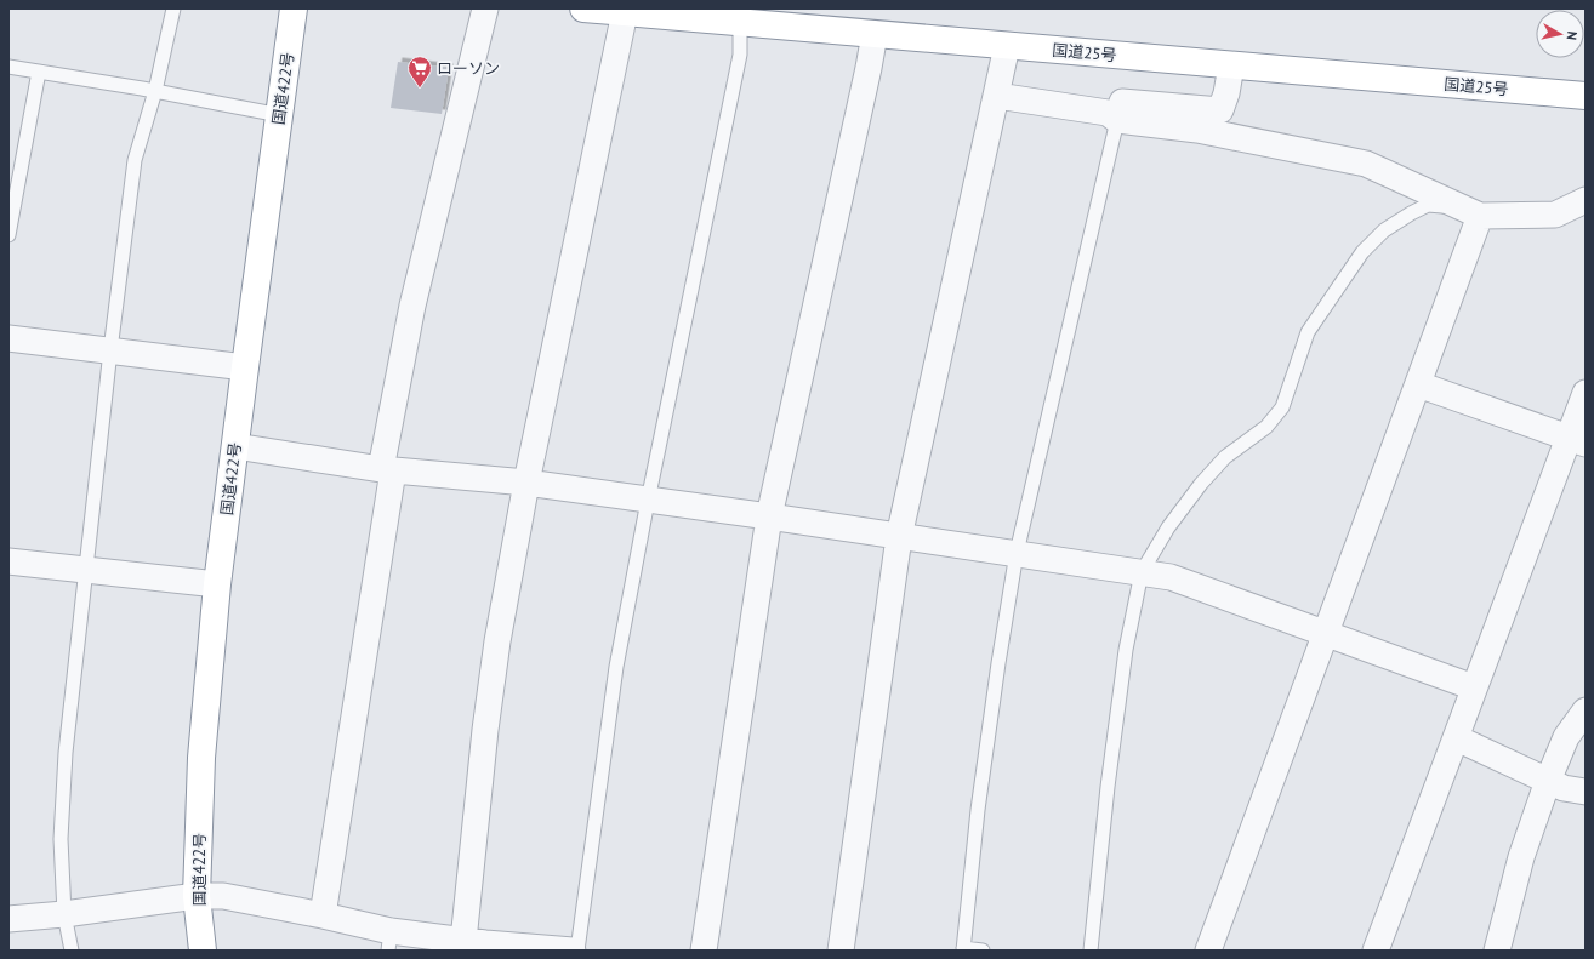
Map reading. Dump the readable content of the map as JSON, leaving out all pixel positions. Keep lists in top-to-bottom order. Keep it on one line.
{"streets":{"highway":["国道25号","国道422号"]},"places":{"supermarket":["ローソン"]},"north":"right"}
